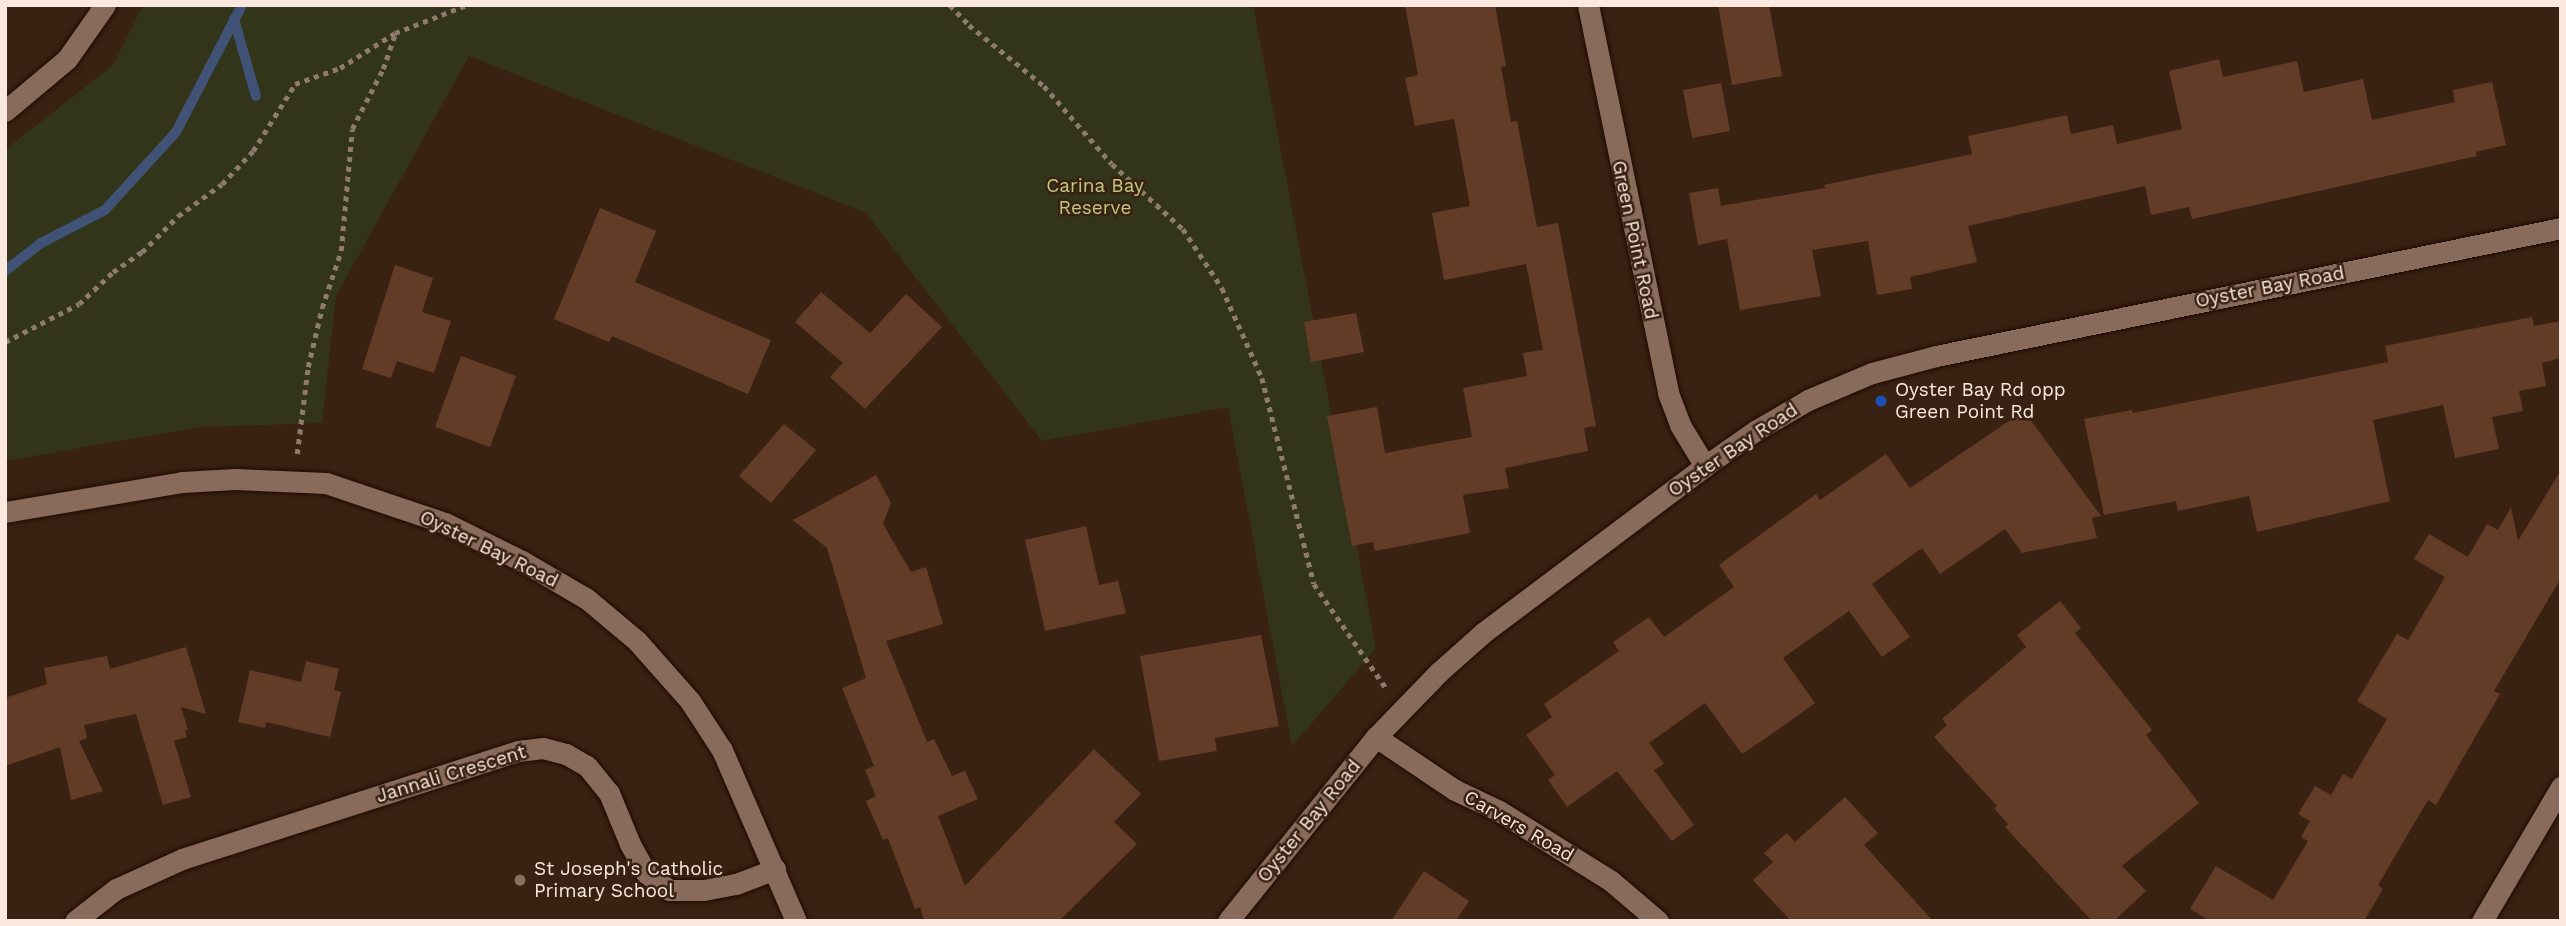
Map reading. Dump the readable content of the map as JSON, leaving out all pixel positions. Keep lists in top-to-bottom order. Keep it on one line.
{"streets":{"street":["Green Point Road","Oyster Bay Road","Jannali Crescent","Carvers Road"]},"crossings":[["Green Point Road","Oyster Bay Road"],["Oyster Bay Road","Jannali Crescent"],["Oyster Bay Road","Carvers Road"]],"parks":["Carina Bay Reserve"],"places":["Oyster Bay Rd opp Green Point Rd","St Joseph's Catholic Primary School"]}
